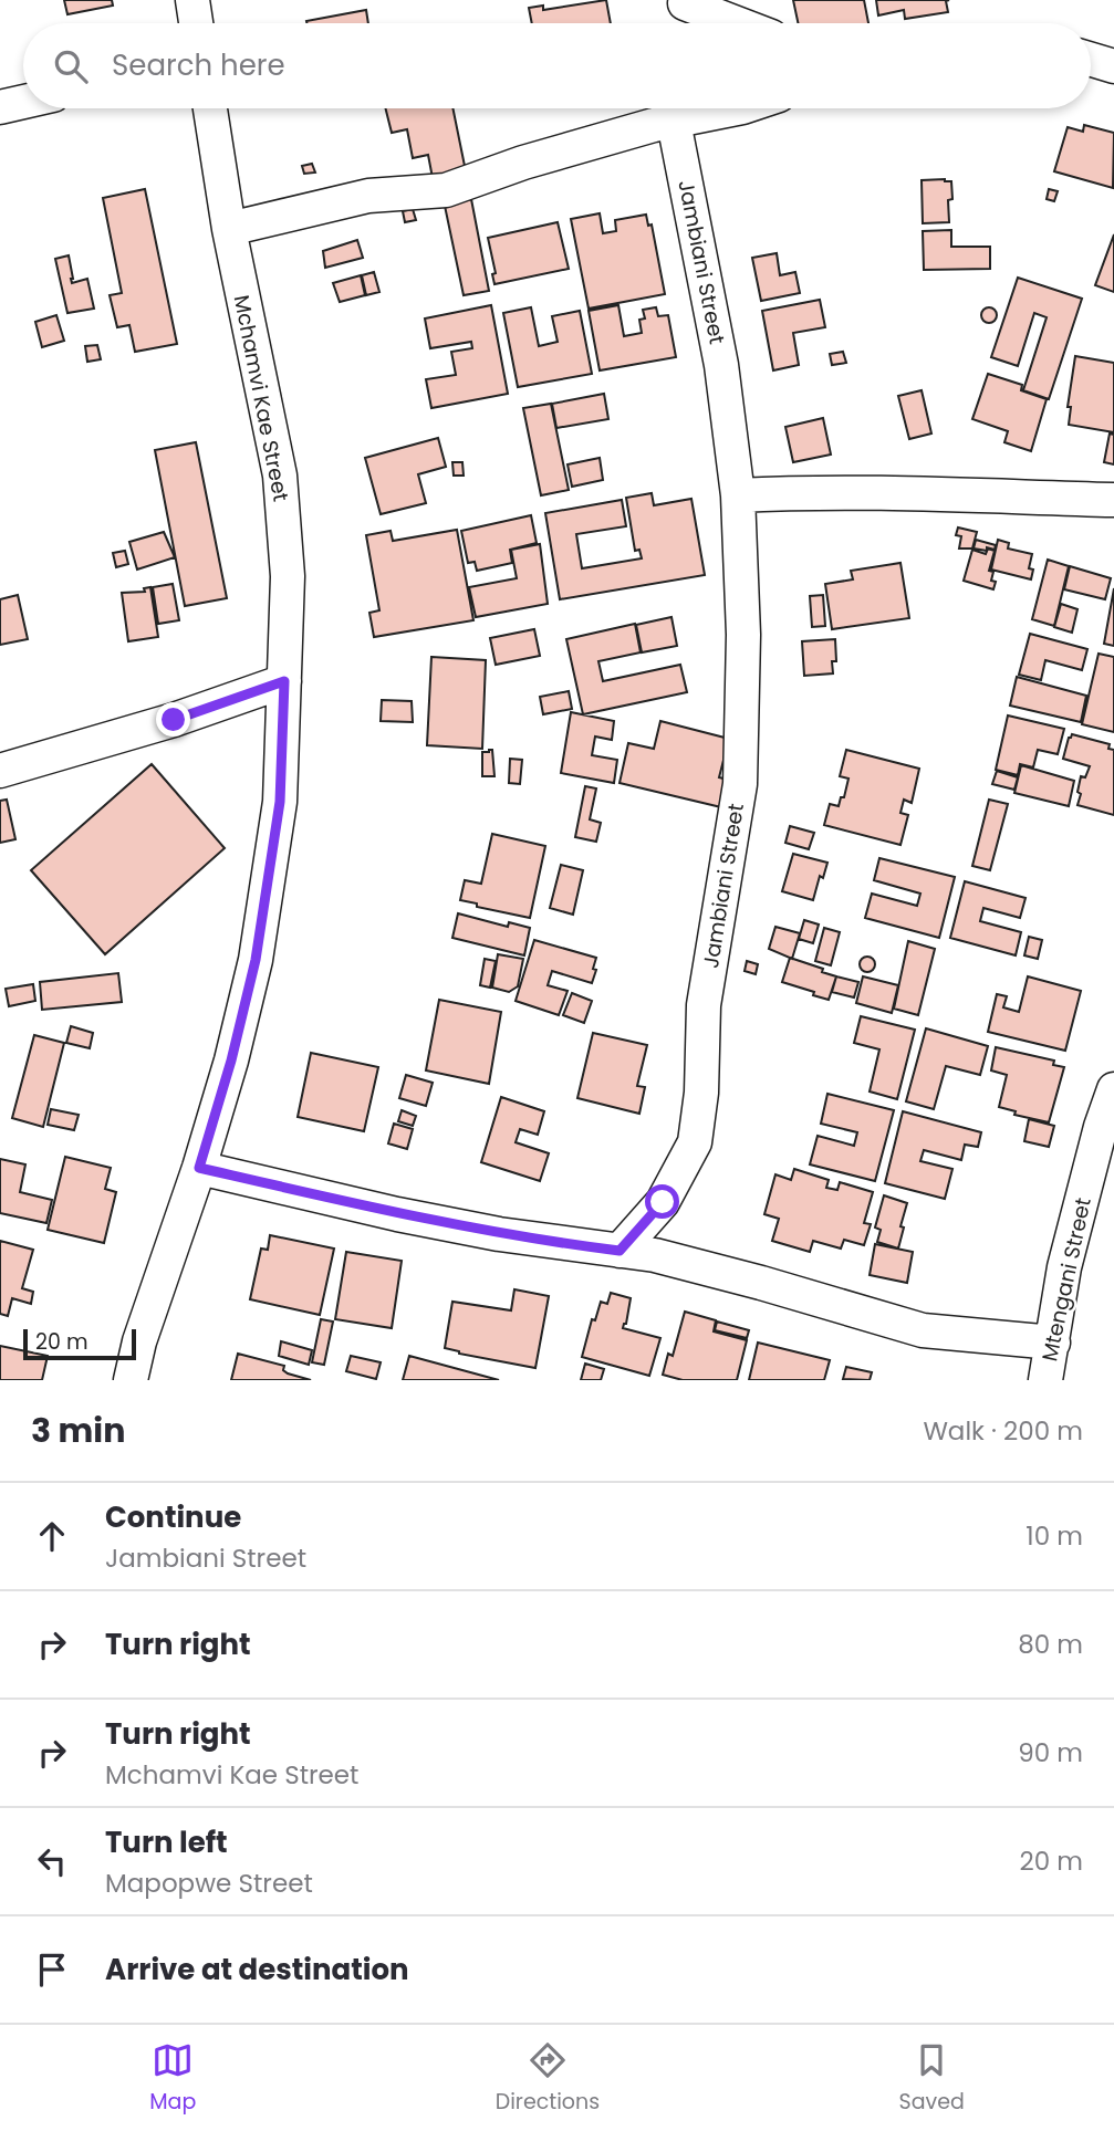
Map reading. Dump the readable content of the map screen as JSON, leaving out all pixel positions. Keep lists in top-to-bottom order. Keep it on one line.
{"streets":{"street":["Jambiani Street","Mchamvi Kae Street","Mtengani Street"]},"scale_bar":"20 m","page":{"search":"Search here","scale":"20 m","heading":["3 min","Walk · 200 m"],"list":[["Continue","Jambiani Street","10 m"],["Turn right","80 m"],["Turn right","Mchamvi Kae Street","90 m"],["Turn left","Mapopwe Street","20 m"],"Arrive at destination"],"nav":["Map","Directions","Saved"]}}
